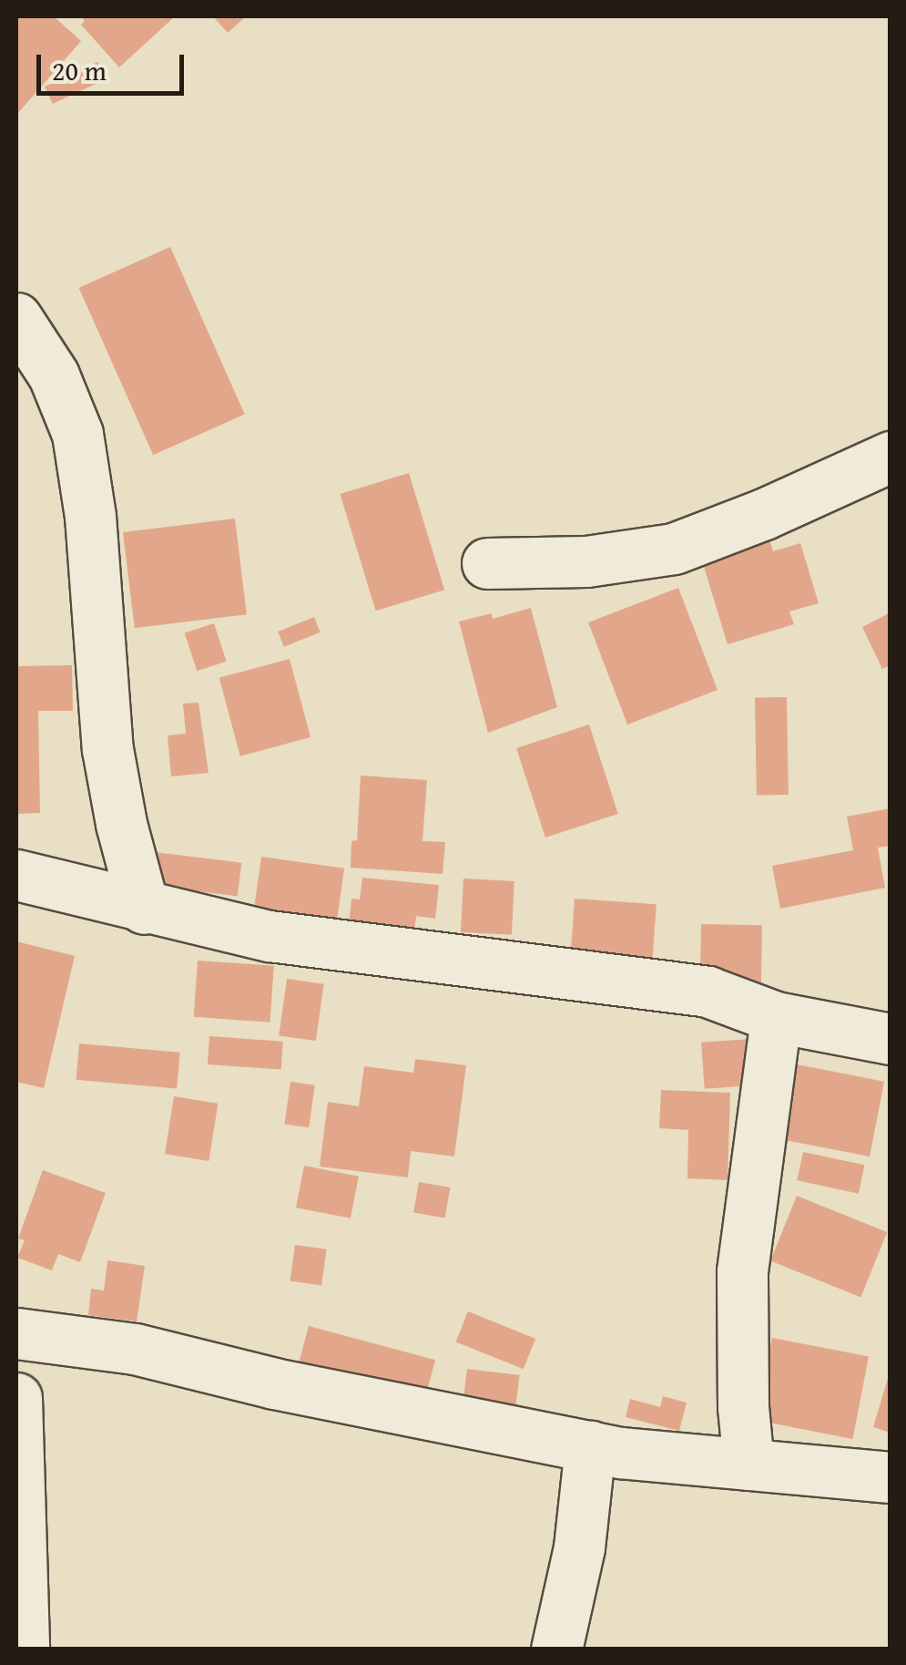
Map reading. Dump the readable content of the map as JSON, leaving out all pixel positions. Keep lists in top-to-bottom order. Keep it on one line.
{"scale_bar":"20 m"}
